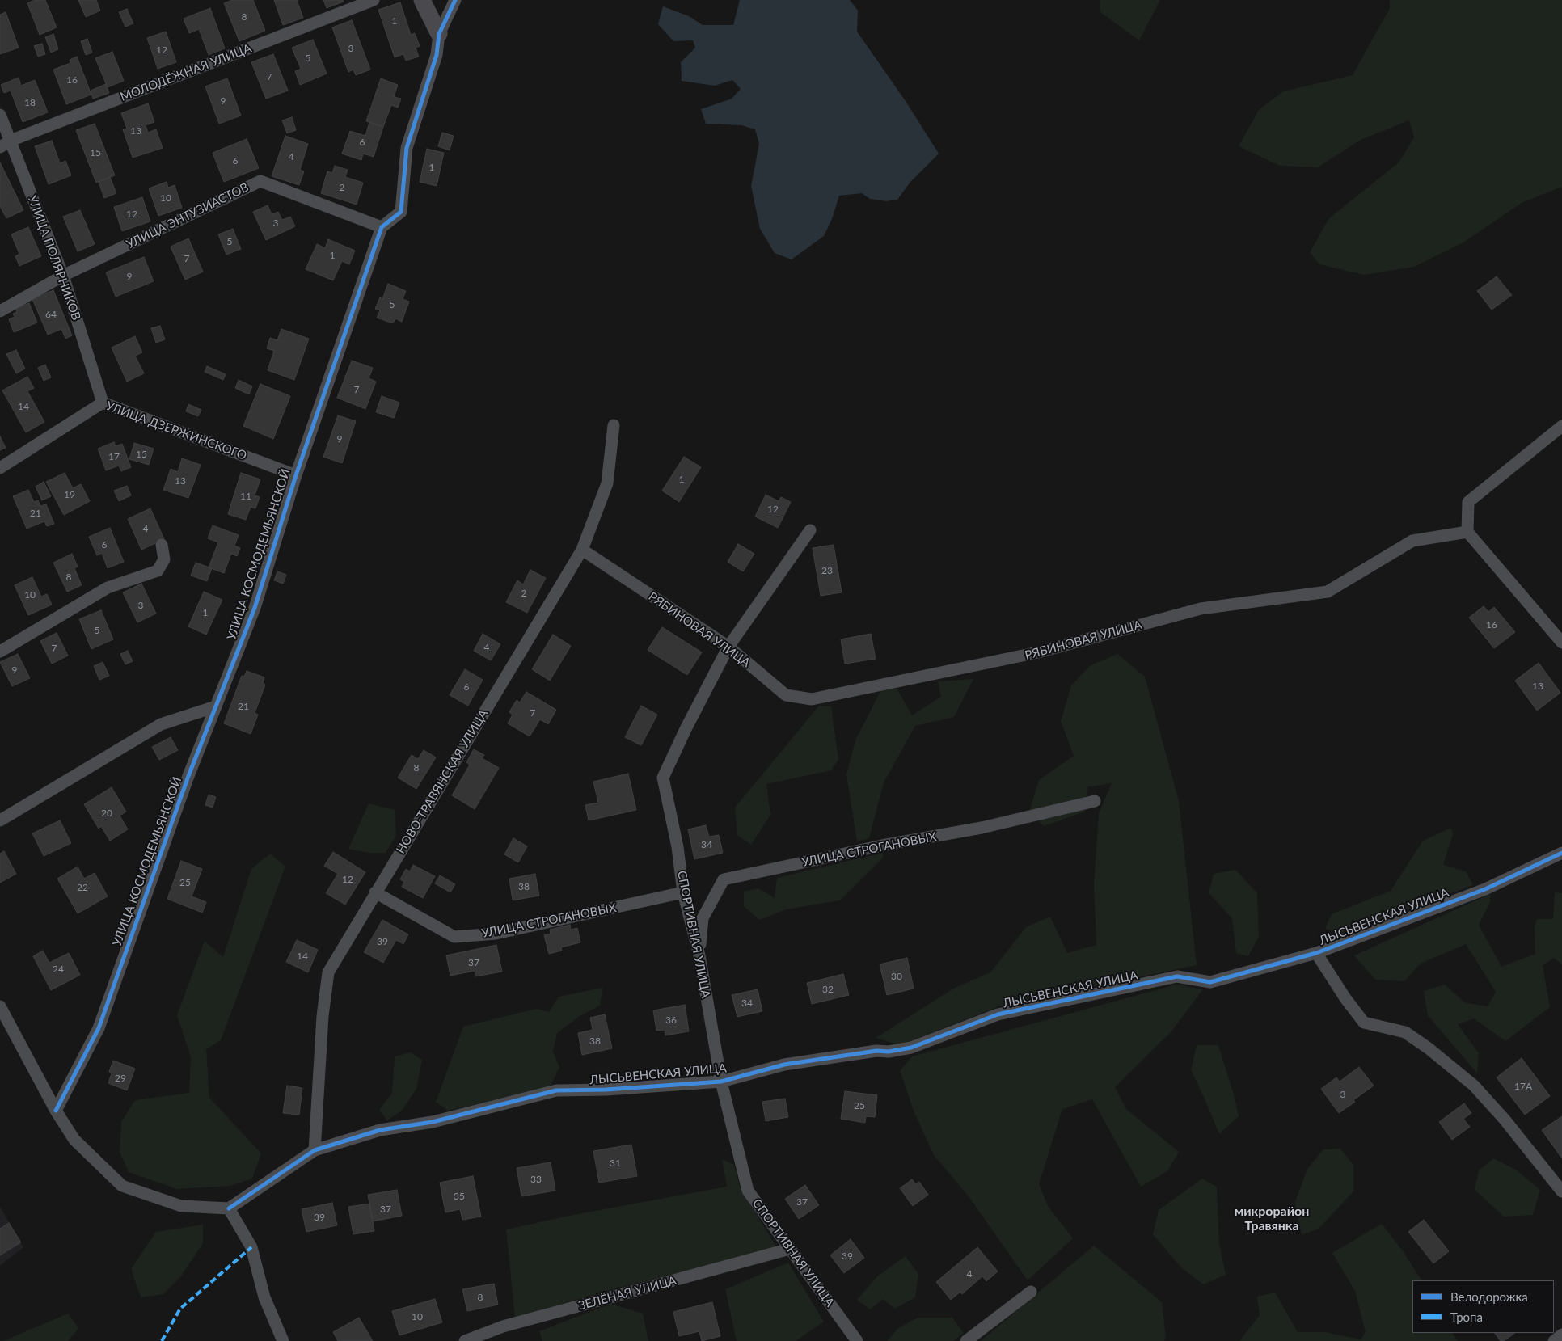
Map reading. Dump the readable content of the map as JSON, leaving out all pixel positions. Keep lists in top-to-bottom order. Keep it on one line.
{"streets":{"street":["МОЛОДЁЖНАЯ УЛИЦА","УЛИЦА ЭНТУЗИАСТОВ","УЛИЦА ПОЛЯРНИКОВ","УЛИЦА ДЗЕРЖИНСКОГО","УЛИЦА КОСМОДЕМЬЯНСКОЙ","РЯБИНОВАЯ УЛИЦА","НОВО-ТРАВЯНСКАЯ УЛИЦА","УЛИЦА СТРОГАНОВЫХ","ЛЫСЬВЕНСКАЯ УЛИЦА","СПОРТИВНАЯ УЛИЦА","ЗЕЛЁНАЯ УЛИЦА"]},"crossings":[["МОЛОДЁЖНАЯ УЛИЦА","УЛИЦА ПОЛЯРНИКОВ"],["УЛИЦА ЭНТУЗИАСТОВ","УЛИЦА ПОЛЯРНИКОВ"],["УЛИЦА ЭНТУЗИАСТОВ","УЛИЦА КОСМОДЕМЬЯНСКОЙ"],["УЛИЦА ПОЛЯРНИКОВ","УЛИЦА ДЗЕРЖИНСКОГО"],["УЛИЦА ДЗЕРЖИНСКОГО","УЛИЦА КОСМОДЕМЬЯНСКОЙ"],["РЯБИНОВАЯ УЛИЦА","НОВО-ТРАВЯНСКАЯ УЛИЦА"],["РЯБИНОВАЯ УЛИЦА","СПОРТИВНАЯ УЛИЦА"],["НОВО-ТРАВЯНСКАЯ УЛИЦА","УЛИЦА СТРОГАНОВЫХ"],["НОВО-ТРАВЯНСКАЯ УЛИЦА","ЛЫСЬВЕНСКАЯ УЛИЦА"],["УЛИЦА СТРОГАНОВЫХ","СПОРТИВНАЯ УЛИЦА"],["ЛЫСЬВЕНСКАЯ УЛИЦА","СПОРТИВНАЯ УЛИЦА"],["СПОРТИВНАЯ УЛИЦА","ЗЕЛЁНАЯ УЛИЦА"]],"districts":["микрорайон Травянка"],"house_numbers":["8","1","3","12","5","7","16","9","18","13","6","15","4","6","1","2","10","12","3","5","1","7","9","5","64","7","14","9","15","17","1","13","19","11","12","21","4","6","23","8","2","10","3","1","16","5","4","7","9","13","6","21","7","8","20","34","12","25","38","22","39","14","37","24","30","32","34","36","38","29","17А","3","25","31","33","35","37","37","39","39","4","8","10"],"legend":["Велодорожка","Тропа"]}
